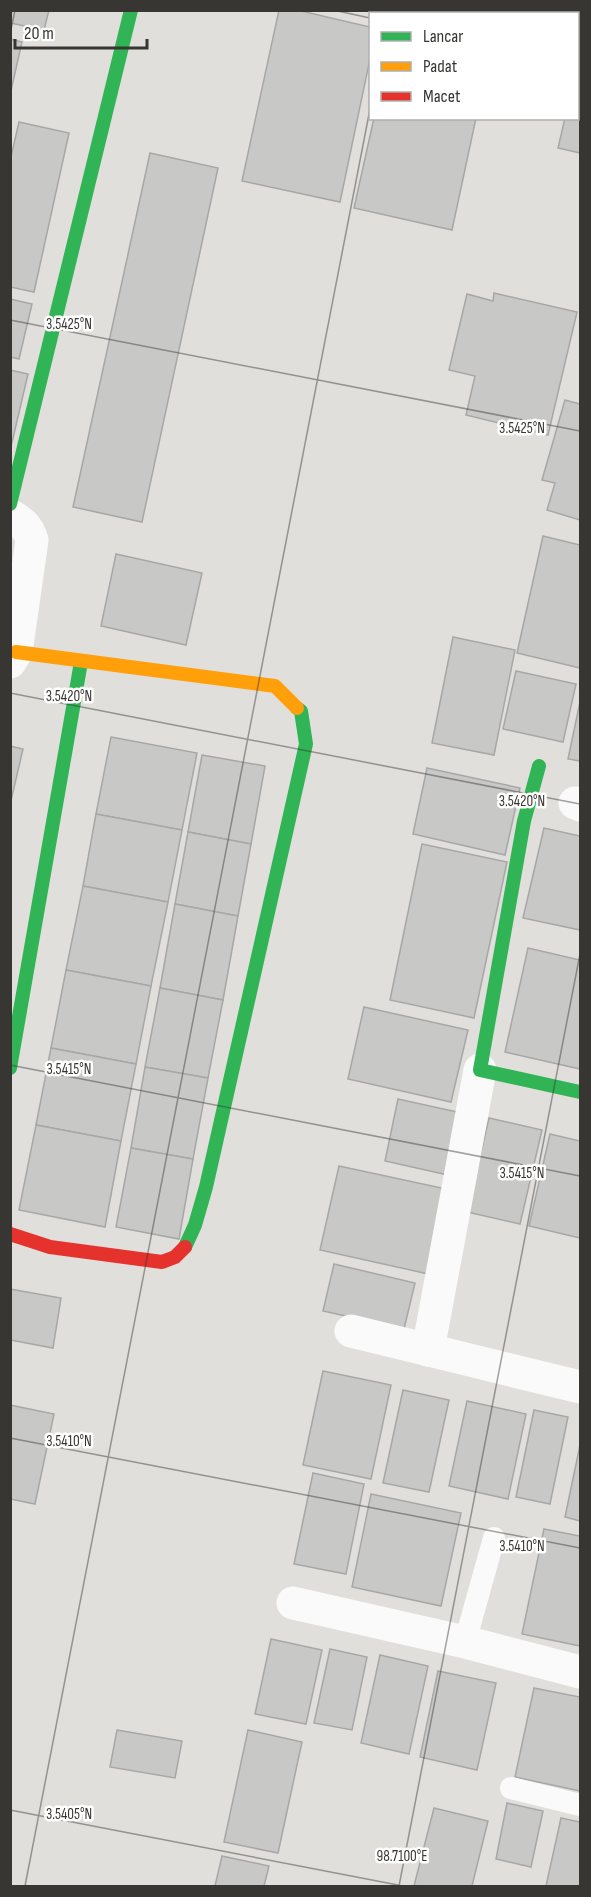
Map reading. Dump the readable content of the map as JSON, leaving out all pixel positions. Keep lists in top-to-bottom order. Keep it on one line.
{"legend":["Lancar","Padat","Macet"],"scale_bar":"20 m","coordinates":["3.5425°N","3.5420°N","3.5415°N","3.5410°N","3.5405°N","98.7100°E"]}
